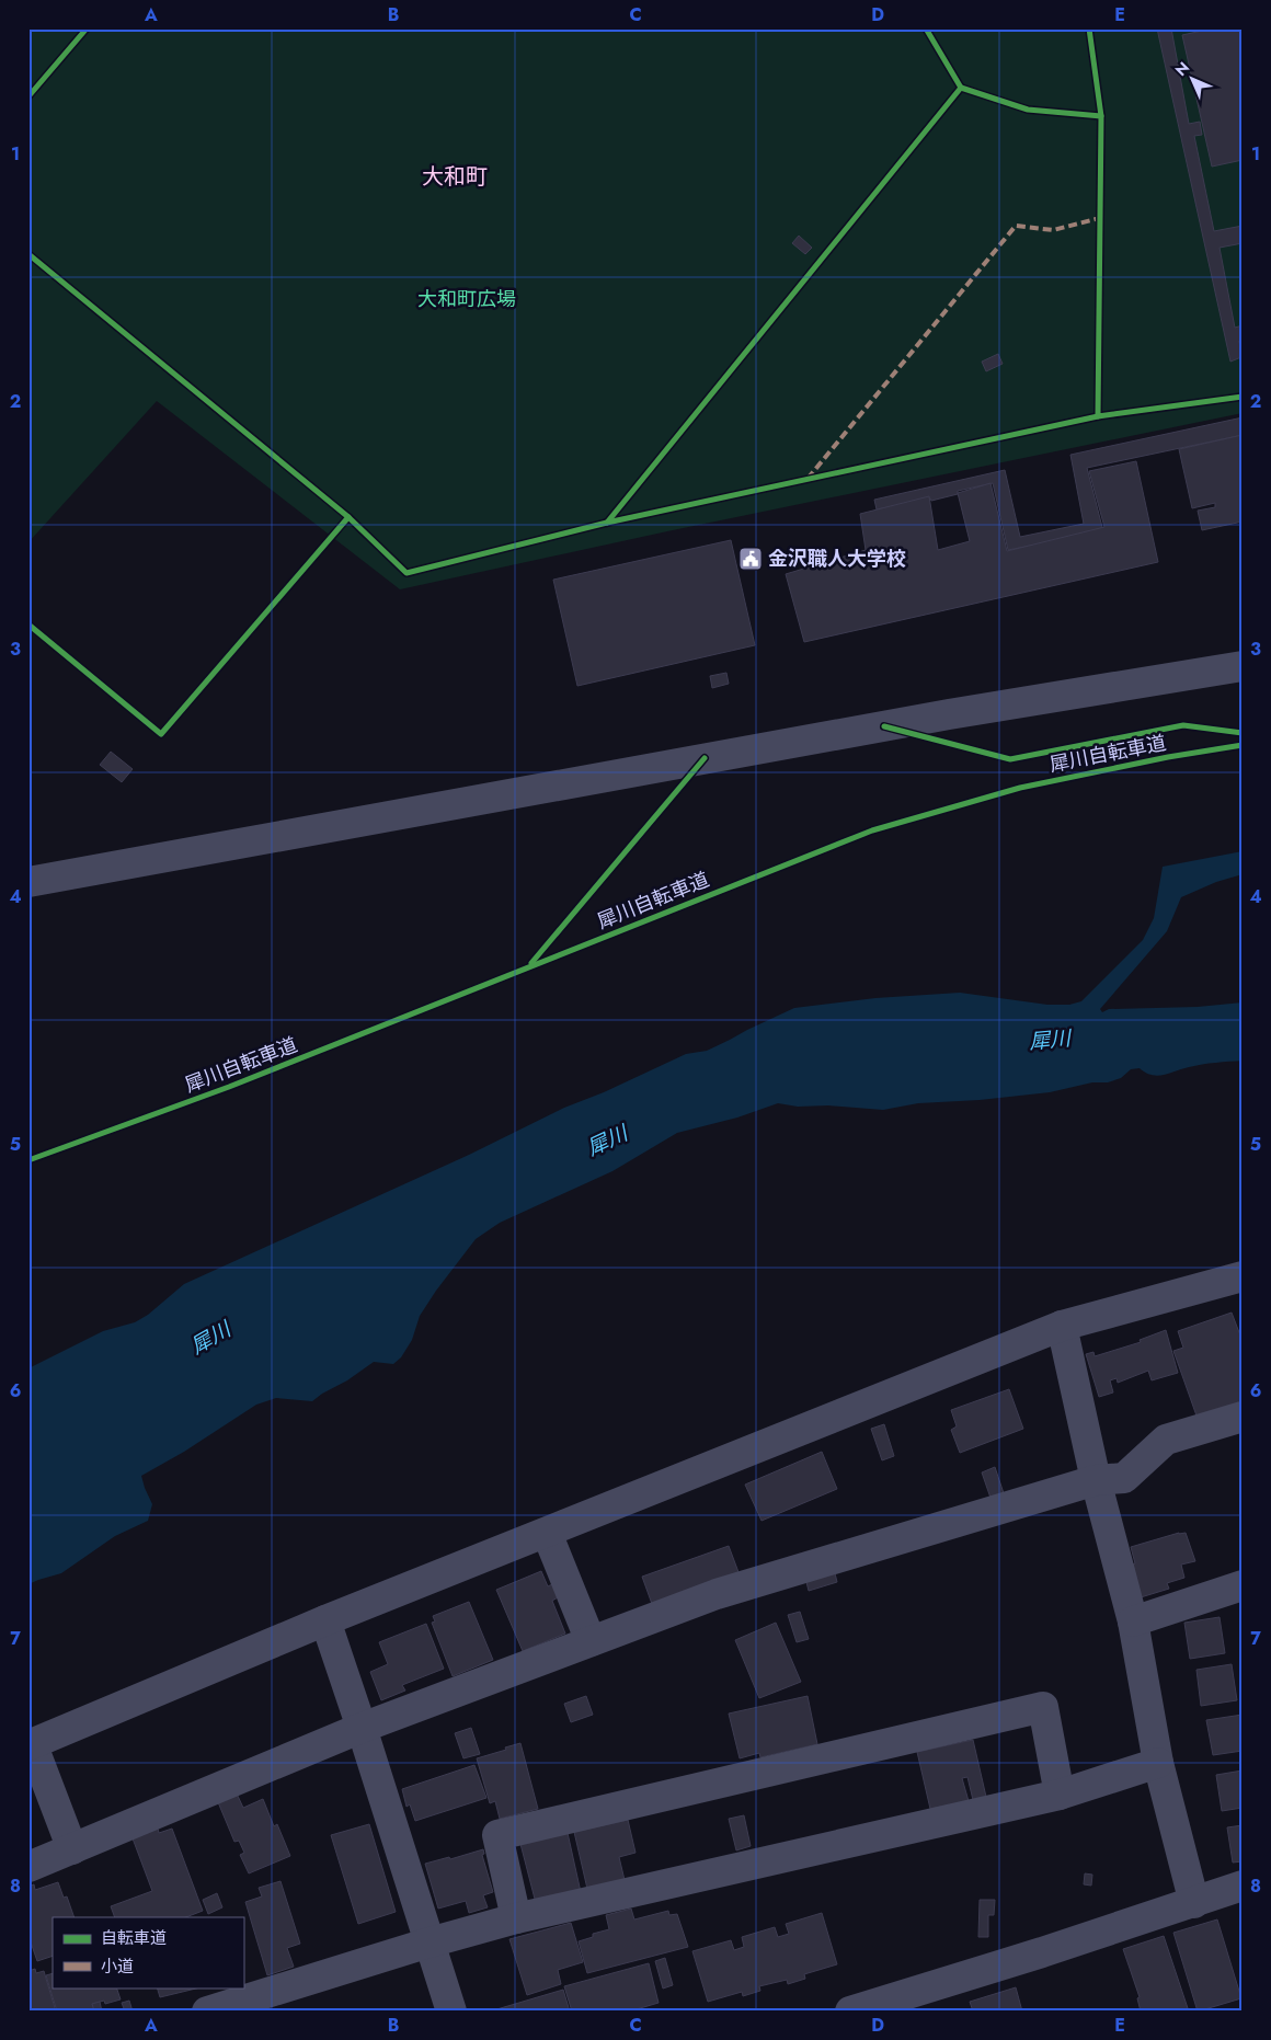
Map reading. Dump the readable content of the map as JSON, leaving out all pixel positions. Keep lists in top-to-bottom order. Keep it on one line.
{"streets":{"cycle path":["犀川自転車道"]},"districts":["大和町"],"water":["犀川"],"parks":["大和町広場"],"places":{"public building":["金沢職人大学校"]},"legend":["自転車道","小道"],"north":"top left","grid":{"columns":["A","B","C","D","E"],"rows":["1","2","3","4","5","6","7","8"]}}
